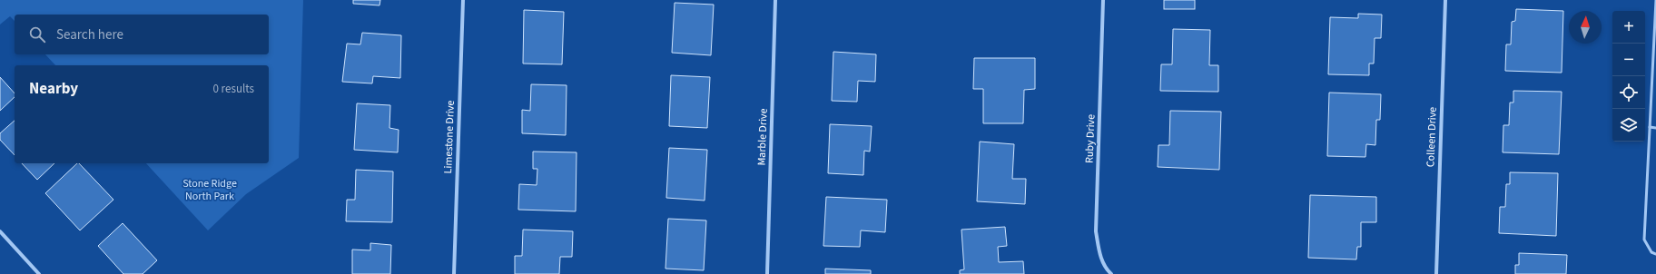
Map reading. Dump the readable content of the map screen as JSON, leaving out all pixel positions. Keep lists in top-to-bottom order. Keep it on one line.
{"streets":{"street":["Limestone Drive","Marble Drive","Colleen Drive","Ruby Drive"]},"parks":["Stone Ridge North Park"],"north":"top","page":{"map_buttons":["+","−"],"search":"Search here","heading":["Nearby","0 results"]}}
